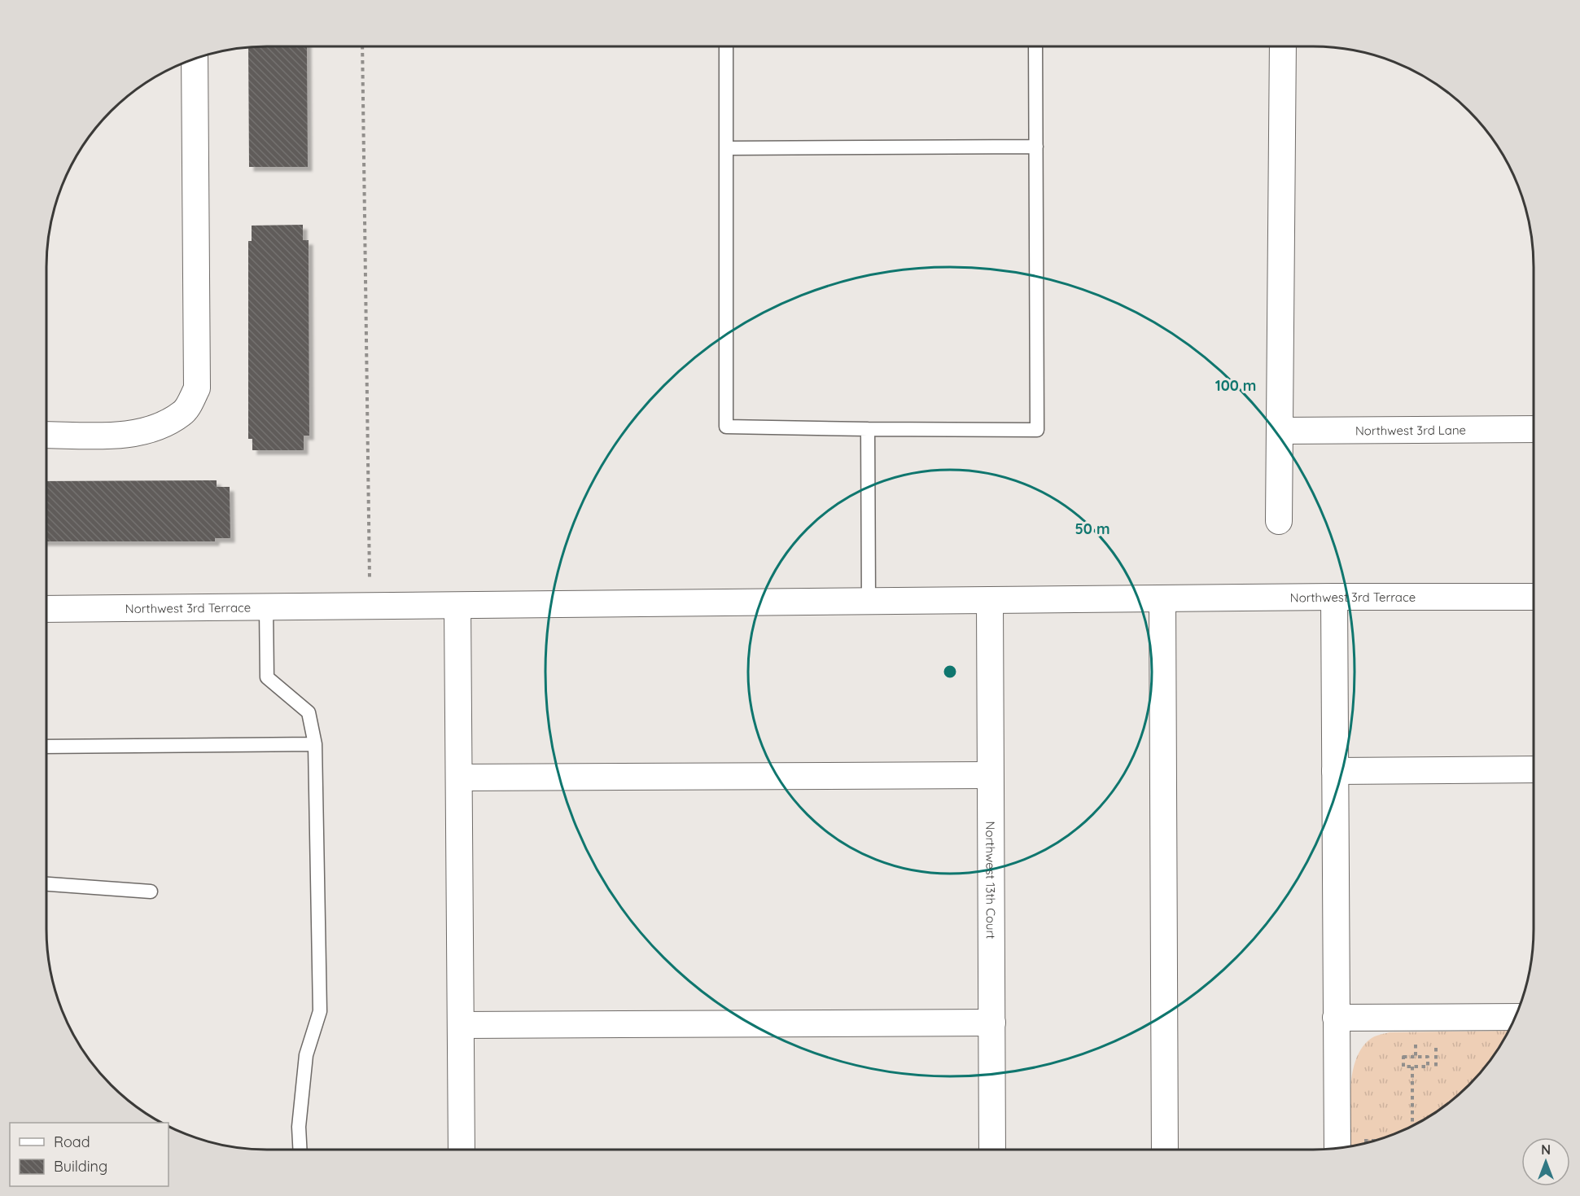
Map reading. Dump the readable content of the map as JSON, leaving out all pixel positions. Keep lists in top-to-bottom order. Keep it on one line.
{"streets":{"street":["Northwest 3rd Lane","Northwest 3rd Terrace","Northwest 13th Court"]},"crossings":[["Northwest 3rd Terrace","Northwest 13th Court"]],"legend":["Road","Building"],"north":"top","rings":["100 m","50 m"]}
